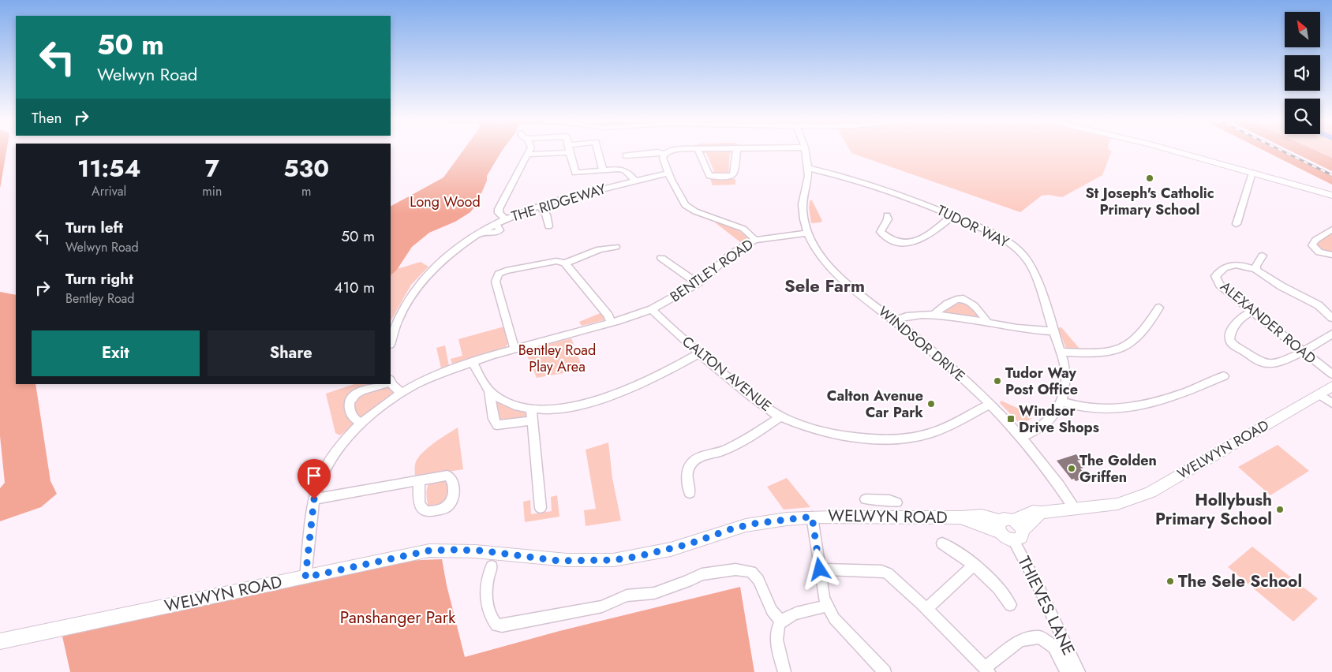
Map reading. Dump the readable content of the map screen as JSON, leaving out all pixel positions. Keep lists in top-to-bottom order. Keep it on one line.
{"streets":{"main road":["WELWYN ROAD"],"street":["THE RIDGEWAY","TUDOR WAY","BENTLEY ROAD","ALEXANDER ROAD","WINDSOR DRIVE","CALTON AVENUE","THIEVES LANE"]},"crossings":[["TUDOR WAY","WINDSOR DRIVE"],["BENTLEY ROAD","WINDSOR DRIVE"],["BENTLEY ROAD","CALTON AVENUE"],["BENTLEY ROAD","WELWYN ROAD"],["WINDSOR DRIVE","CALTON AVENUE"],["WINDSOR DRIVE","WELWYN ROAD"],["WELWYN ROAD","THIEVES LANE"]],"districts":["Sele Farm"],"parks":["Long Wood","Bentley Road Play Area","Panshanger Park"],"places":{"other":["St Joseph's Catholic Primary School","Tudor Way Post Office","Calton Avenue Car Park","The Golden Griffen","Hollybush Primary School","The Sele School"],"transit":["Windsor Drive Shops"]},"north":"top left","page":{"turn":["50 m","Welwyn Road"],"then":"Then","eta":["11:54","Arrival","7","min","530","m"],"list":[{"name":"Turn left","note":"Welwyn Road","value":"50 m"},{"name":"Turn right","note":"Bentley Road","value":"410 m"}],"buttons":["Exit","Share"]}}
